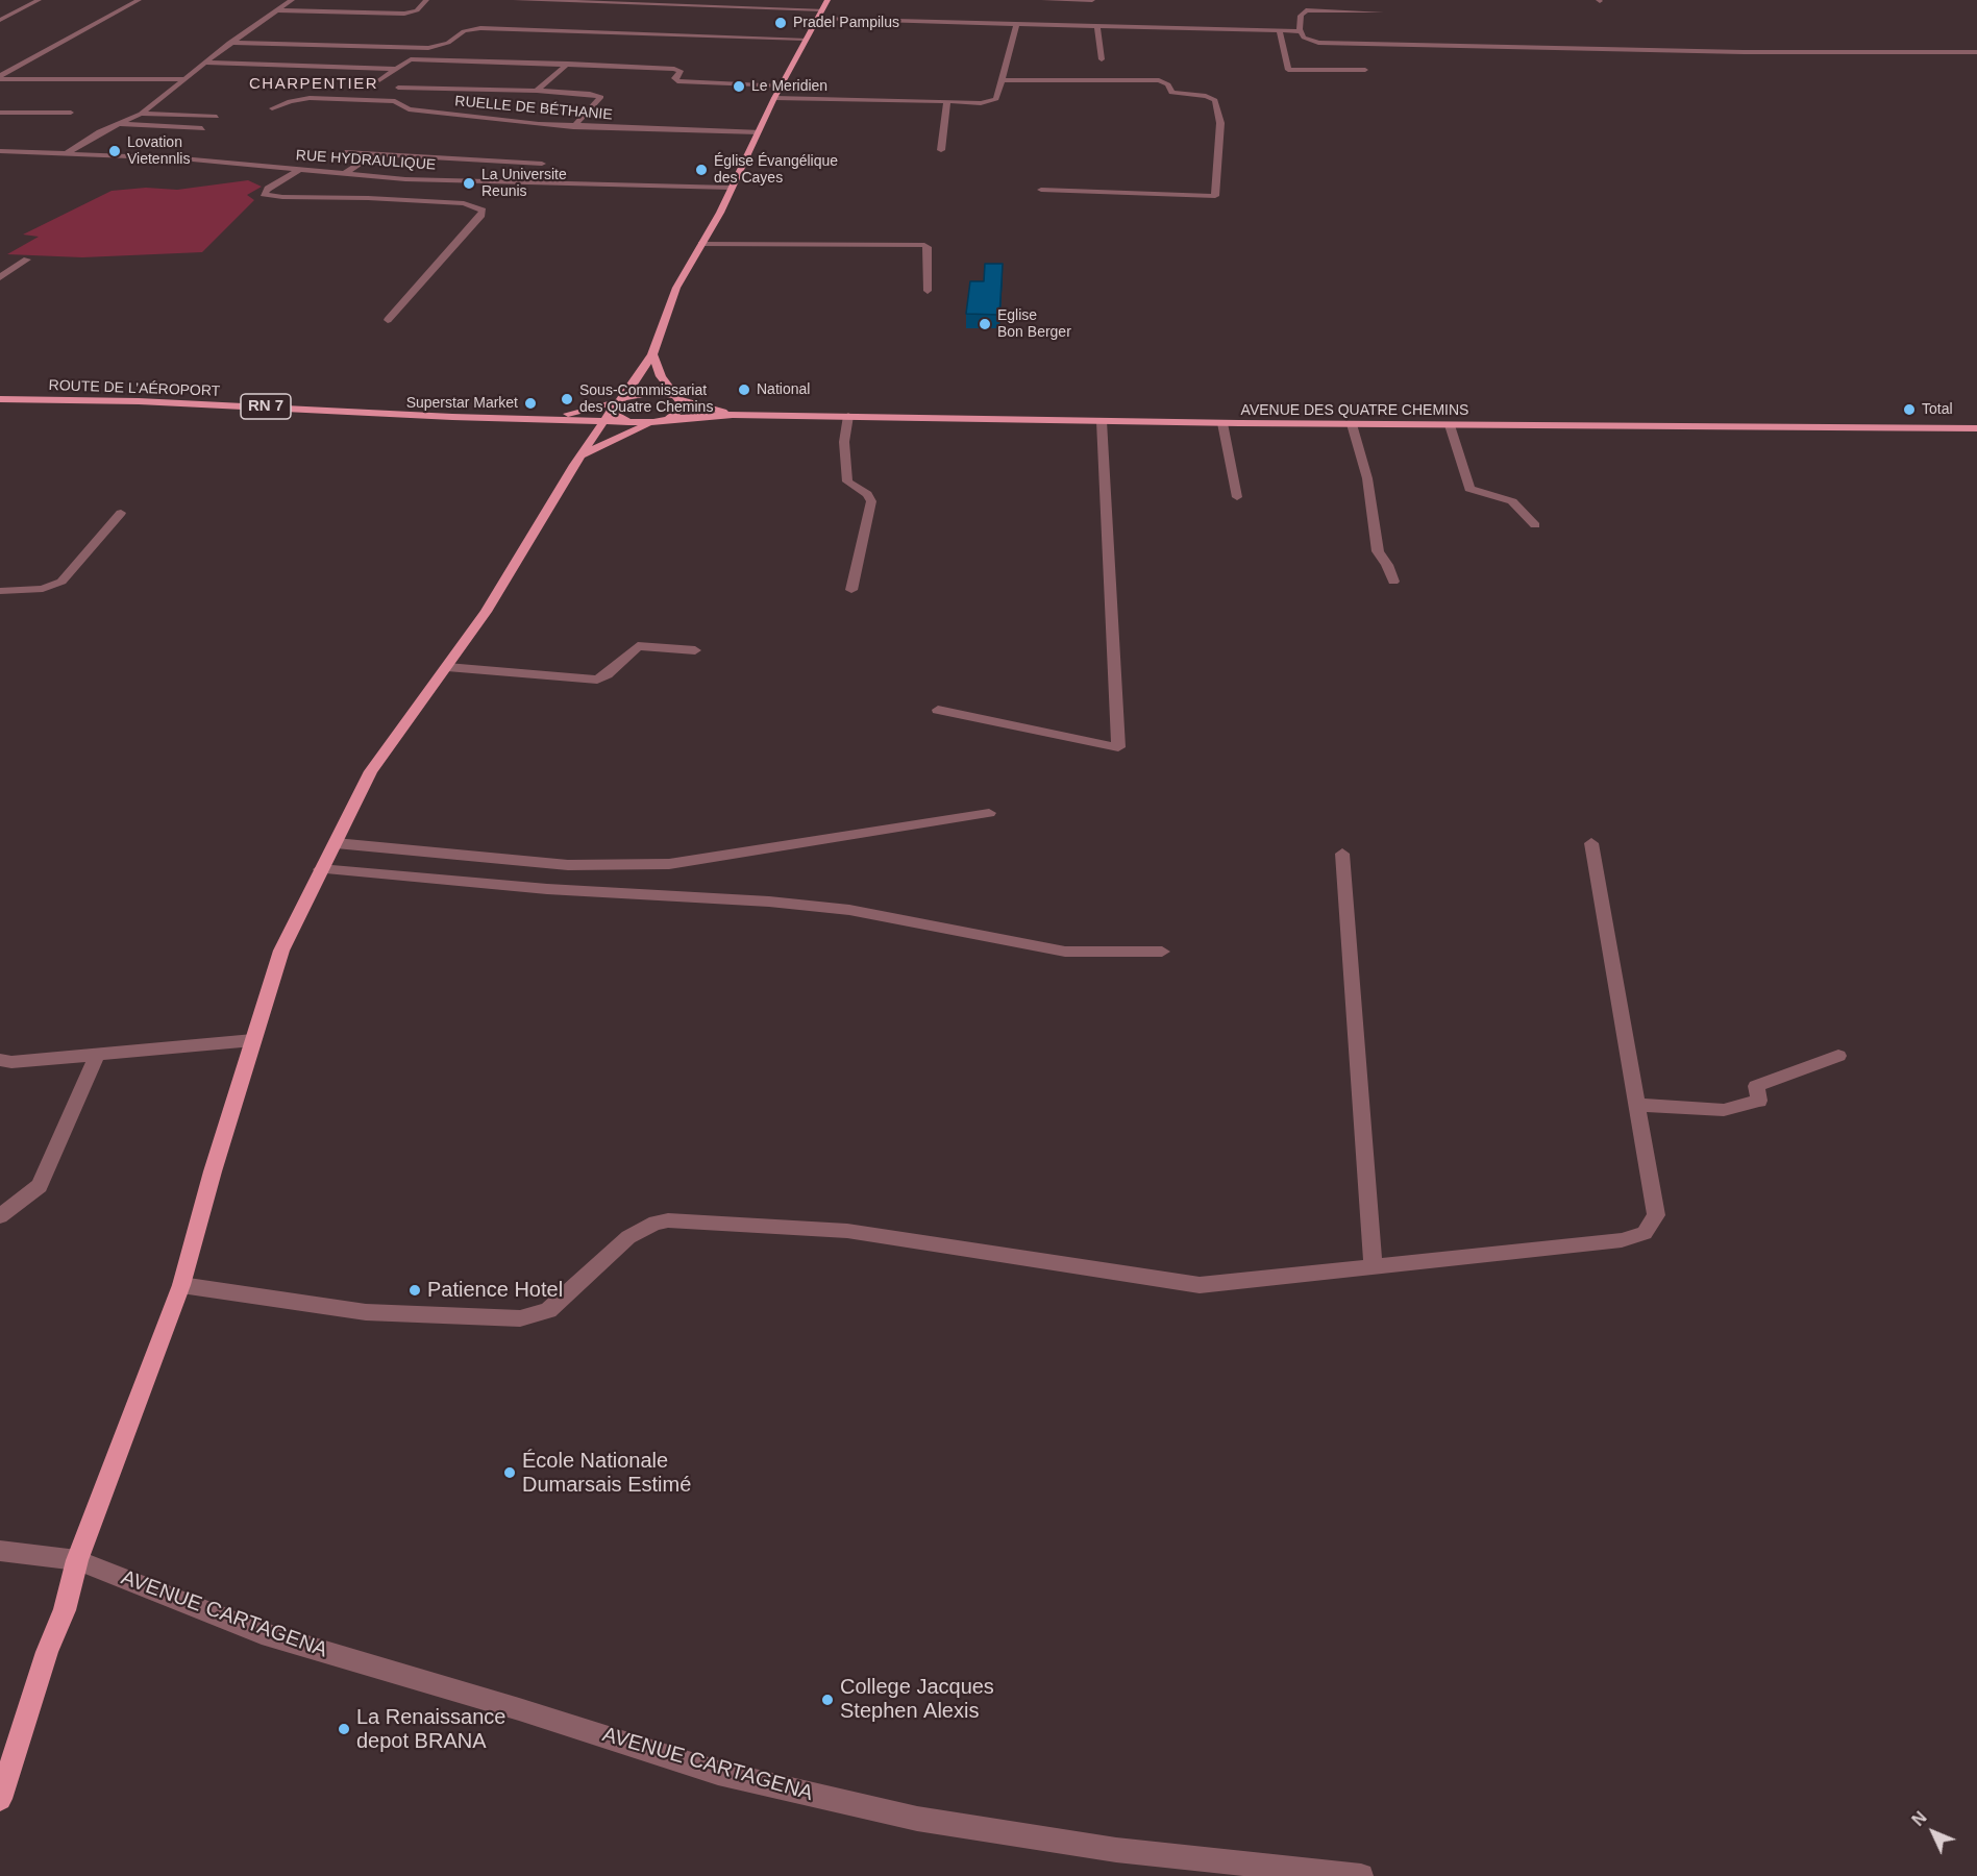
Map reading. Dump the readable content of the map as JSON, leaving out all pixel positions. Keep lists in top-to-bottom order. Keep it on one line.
{"streets":{"main road":["ROUTE DE L’AÉROPORT","RN 7","AVENUE DES QUATRE CHEMINS"],"street":["RUELLE DE BÉTHANIE","RUE HYDRAULIQUE","AVENUE CARTAGENA"]},"crossings":[["ROUTE DE L’AÉROPORT","AVENUE DES QUATRE CHEMINS"]],"districts":["CHARPENTIER"],"places":["Pradel Pampilus","Le Meridien","Lovation Vietennlis","Église Évangélique des Cayes","La Universite Reunis","Eglise Bon Berger","National","Sous-Commissariat des Quatre Chemins","Superstar Market","Total","Patience Hotel","École Nationale Dumarsais Estimé","College Jacques Stephen Alexis","La Renaissance depot BRANA"],"north":"top left"}
